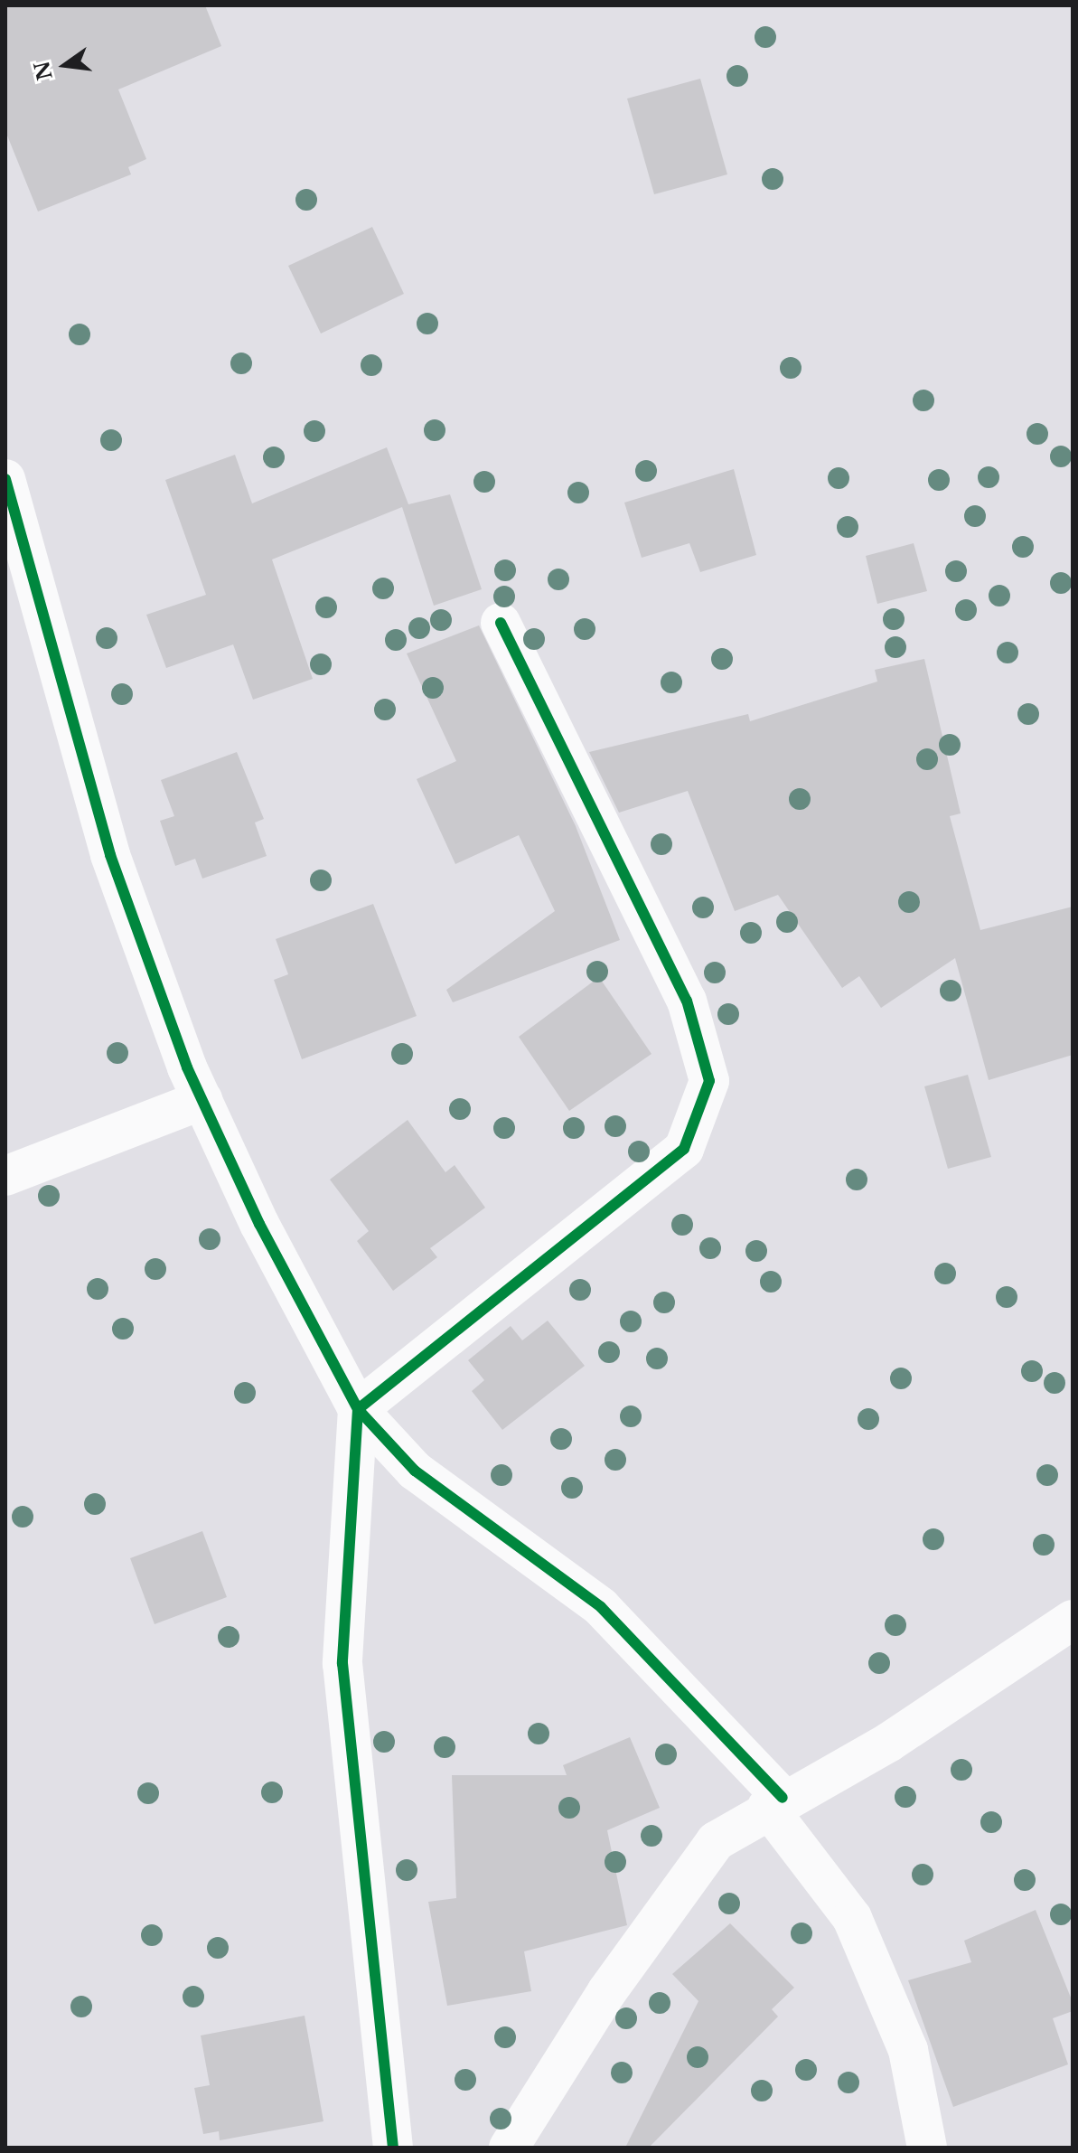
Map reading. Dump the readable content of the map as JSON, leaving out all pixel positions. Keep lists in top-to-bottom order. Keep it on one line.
{"north":"left"}
